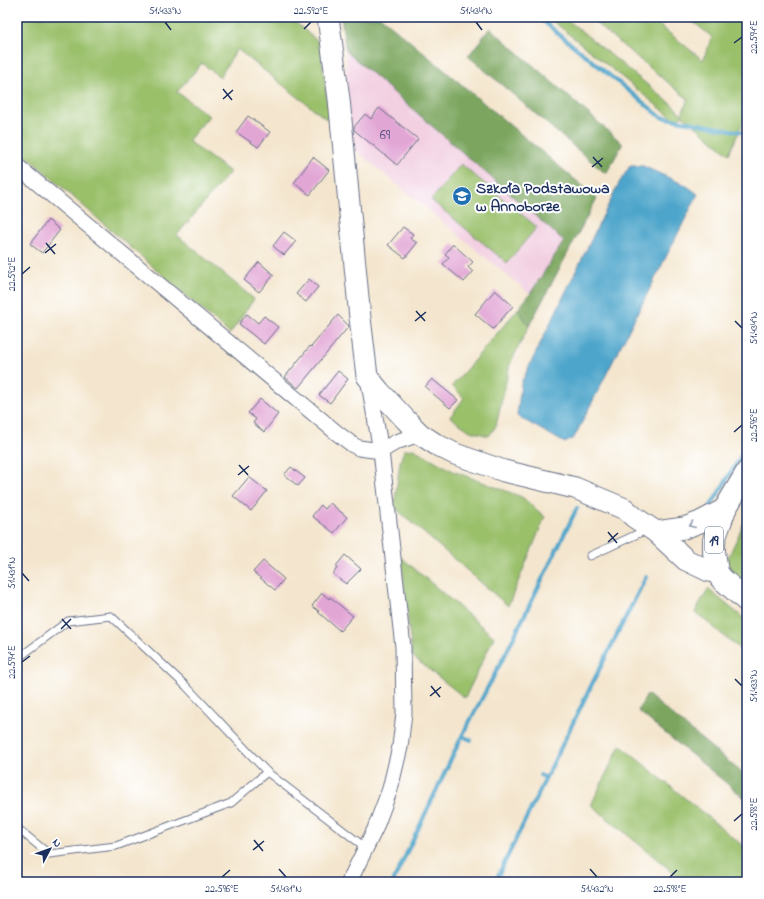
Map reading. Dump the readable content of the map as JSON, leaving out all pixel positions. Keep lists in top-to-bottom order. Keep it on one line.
{"streets":{"highway":["19"]},"places":{"school or university":["Szkoła Podstawowa w Annoborze"]},"house_numbers":["69"],"north":"top right","coordinates":["51.433°N","22.592°E","51.434°N","22.594°E","22.596°E","51.431°N","22.598°E","51.432°N"]}
